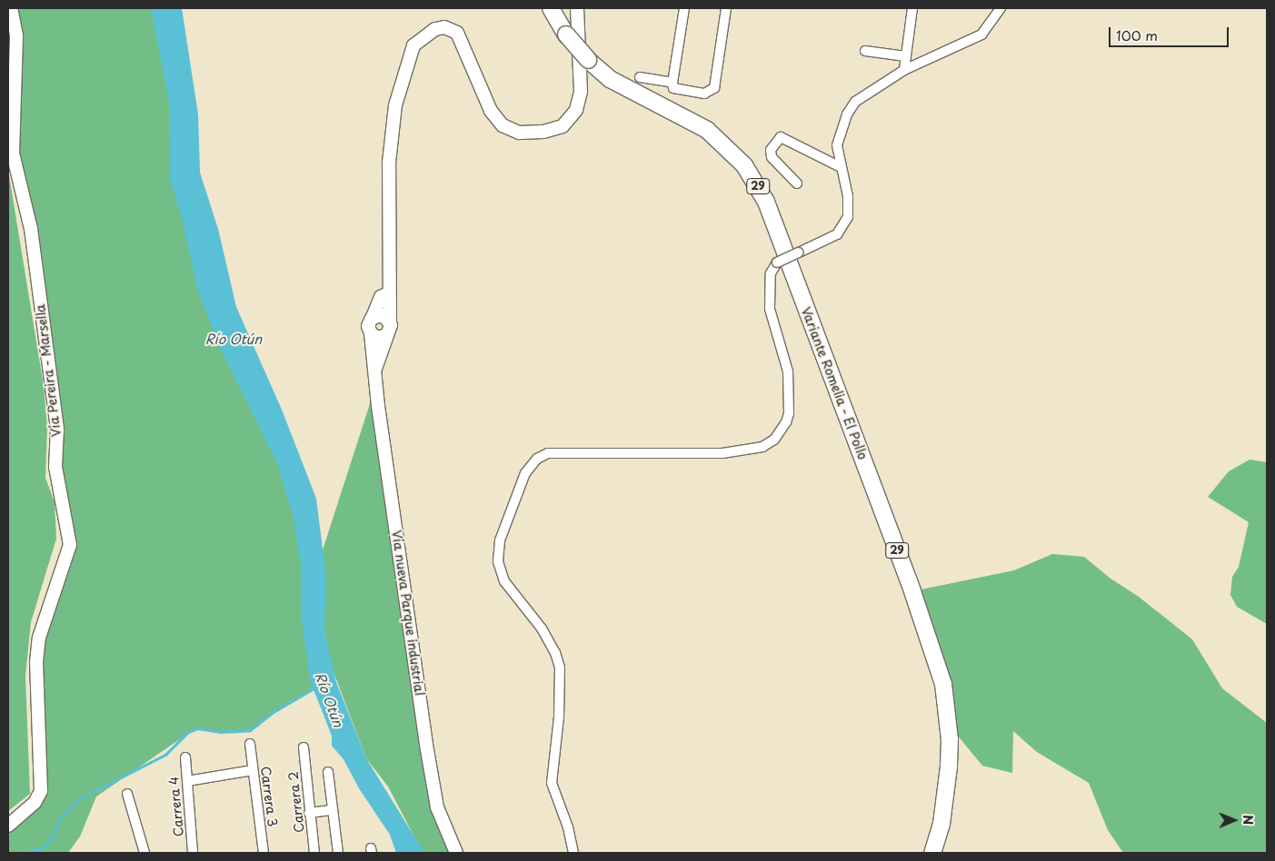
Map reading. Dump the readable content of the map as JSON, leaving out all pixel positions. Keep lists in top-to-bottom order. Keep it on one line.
{"streets":{"highway":["29","Variante Romelia - El Pollo"],"main road":["Vía Pereira - Marsella","Vía nueva Parque industrial"],"street":["Carrera 3","Carrera 2","Carrera 4"]},"water":["Río Otún"],"scale_bar":"100 m","north":"right"}
